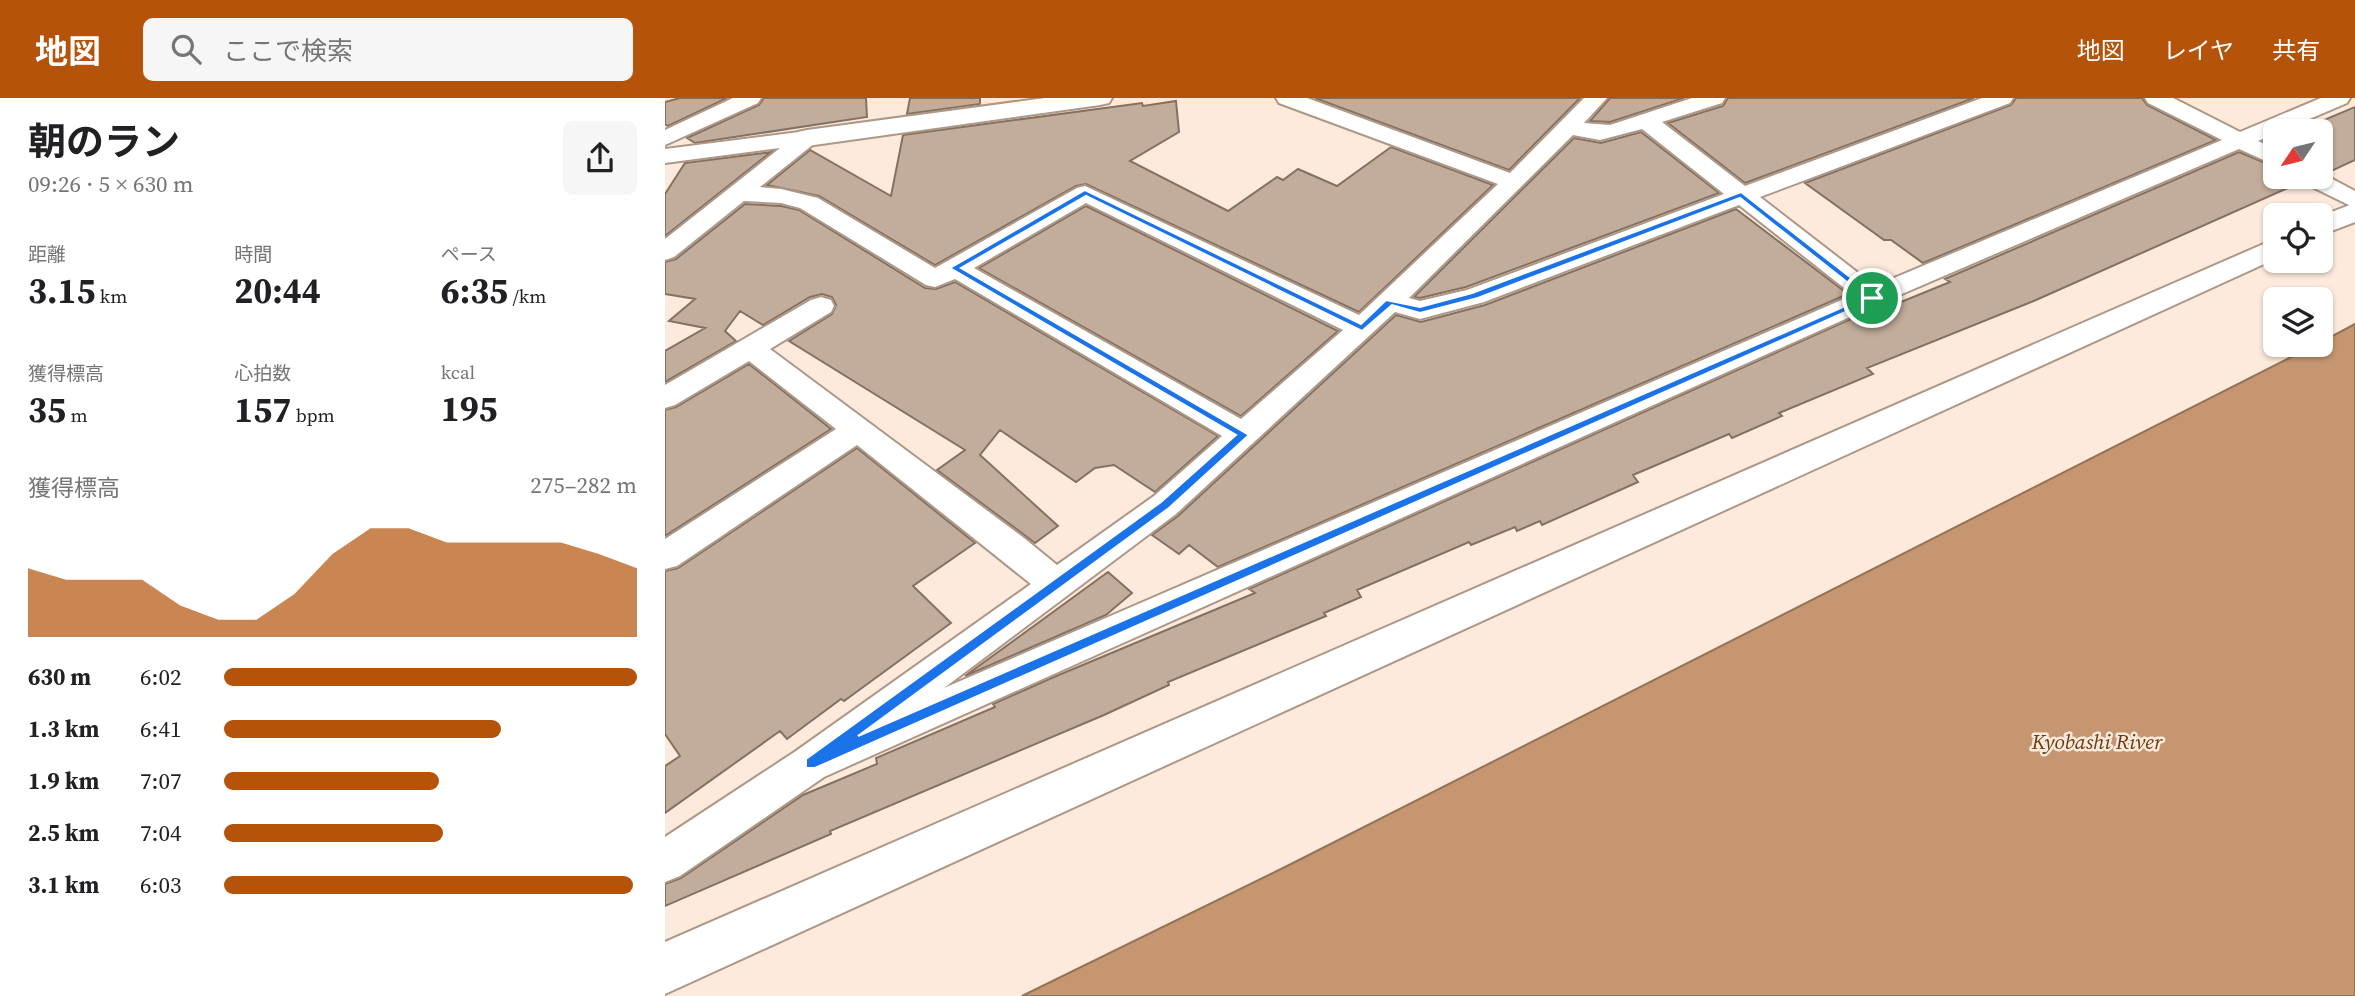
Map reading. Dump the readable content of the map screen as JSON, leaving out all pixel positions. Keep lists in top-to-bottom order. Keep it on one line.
{"water":["Kyobashi River"],"north":"bottom left","page":{"header":"地図","search":"ここで検索","nav":["地図","レイヤ","共有"],"heading":["朝のラン","09:26 · 5 × 630 m"],"stats":[["距離","3.15 km"],["時間","20:44"],["ペース","6:35 /km"],["獲得標高","35 m"],["心拍数","157 bpm"],["kcal","195"]],"chart":["獲得標高","275–282 m"],"list":[{"name":"630 m","note":"6:02"},{"name":"1.3 km","note":"6:41"},{"name":"1.9 km","note":"7:07"},{"name":"2.5 km","note":"7:04"},{"name":"3.1 km","note":"6:03"}]}}
